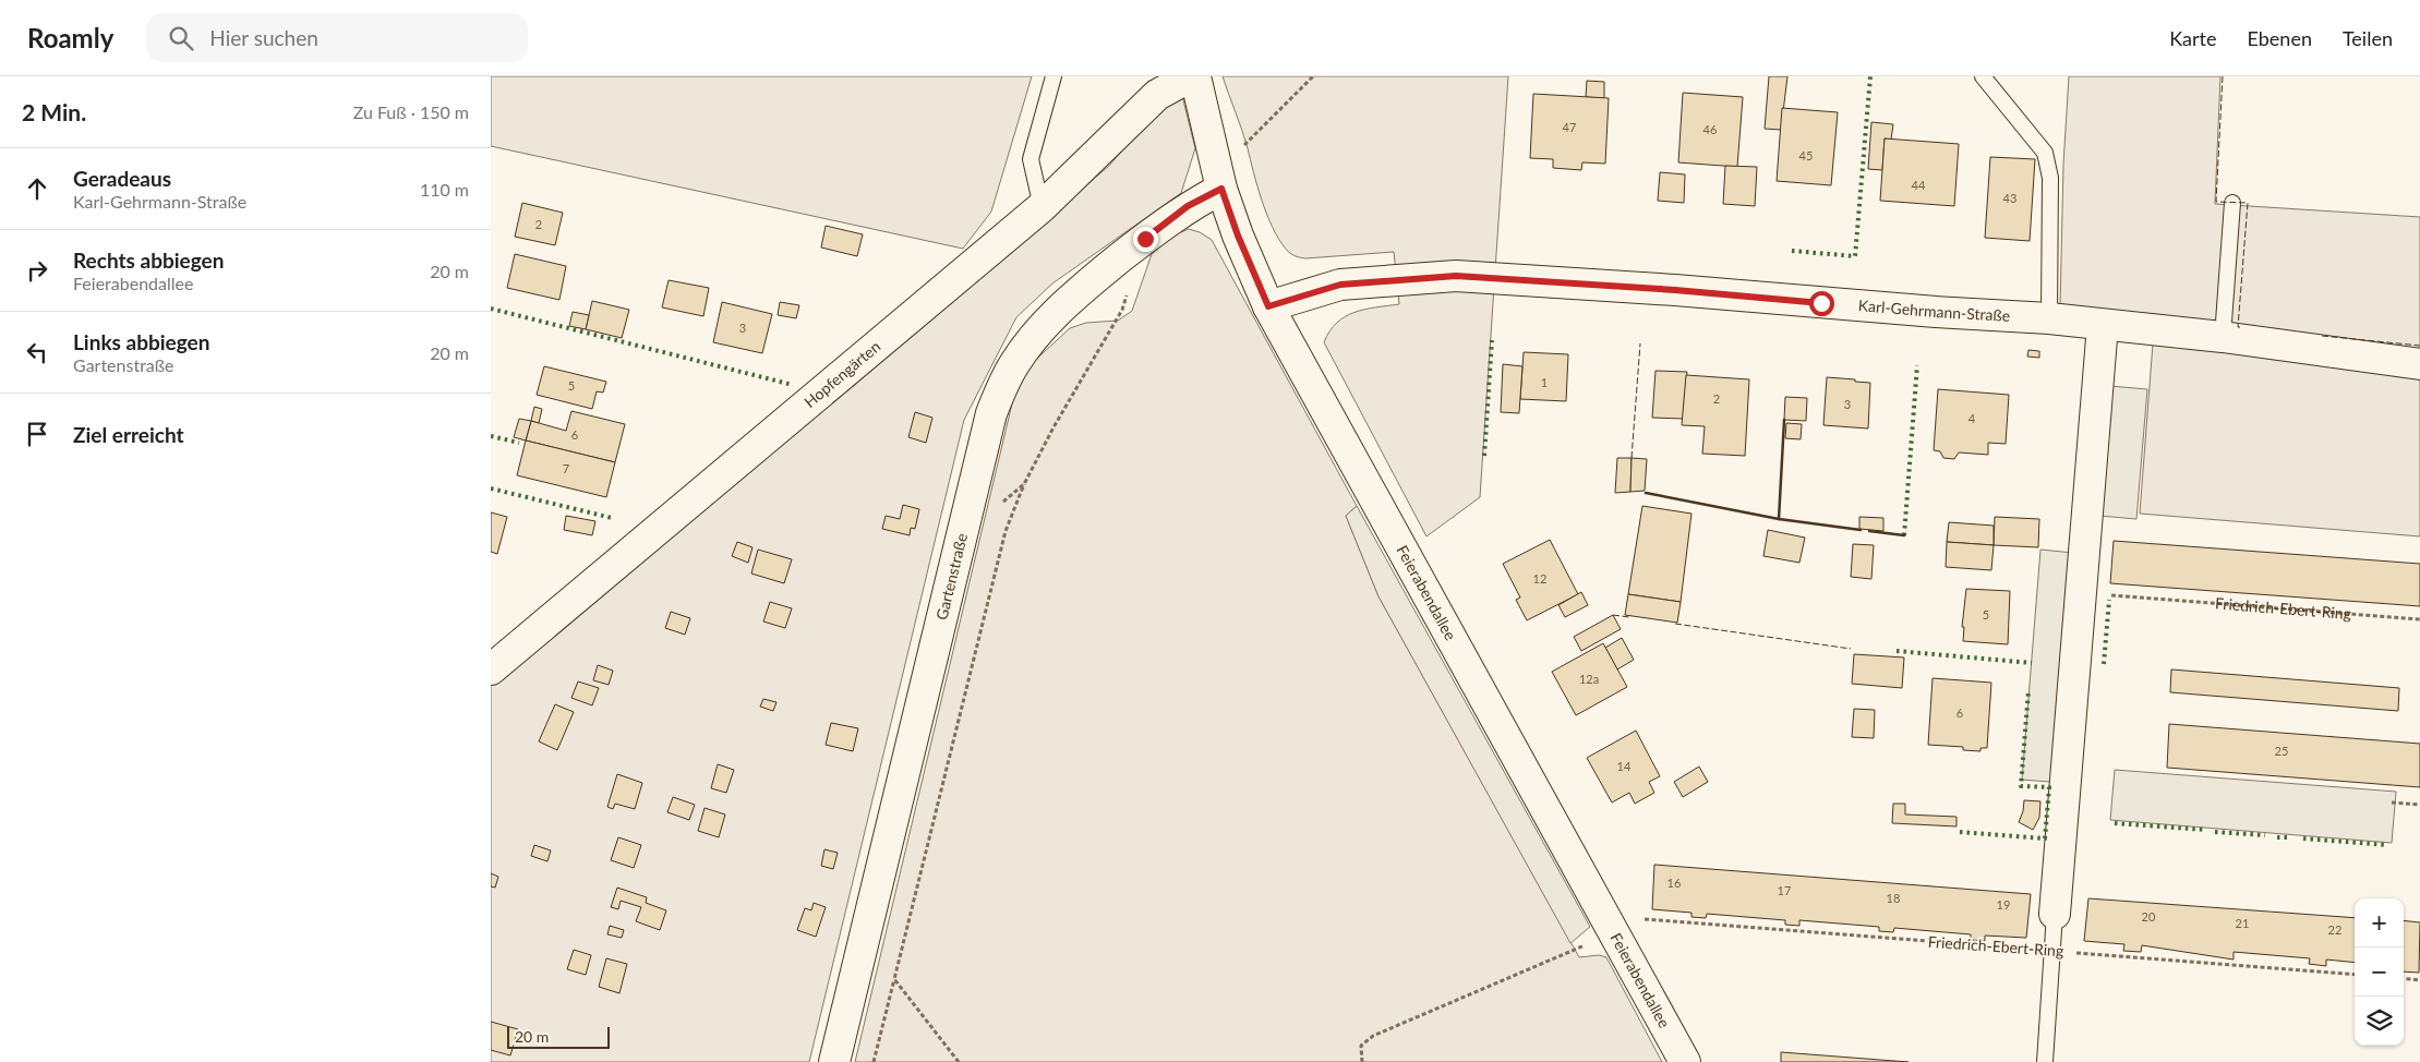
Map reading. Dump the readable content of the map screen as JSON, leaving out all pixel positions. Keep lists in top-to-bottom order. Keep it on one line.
{"streets":{"street":["Karl-Gehrmann-Straße","Hopfengärten","Gartenstraße","Feierabendallee"],"path":["Friedrich-Ebert-Ring"]},"crossings":[["Karl-Gehrmann-Straße","Feierabendallee"],["Gartenstraße","Feierabendallee"],["Feierabendallee","Friedrich-Ebert-Ring"]],"house_numbers":["47","46","45","44","43","2","3","1","5","2","3","4","6","7","12","5","12a","6","25","14","16","17","18","19","20","21","22"],"scale_bar":"20 m","page":{"header":"Roamly","search":"Hier suchen","nav":["Karte","Ebenen","Teilen"],"heading":["2 Min.","Zu Fuß · 150 m"],"list":[["Geradeaus","Karl-Gehrmann-Straße","110 m"],["Rechts abbiegen","Feierabendallee","20 m"],["Links abbiegen","Gartenstraße","20 m"],"Ziel erreicht"],"map_buttons":["+","−"],"scale":"20 m"}}
